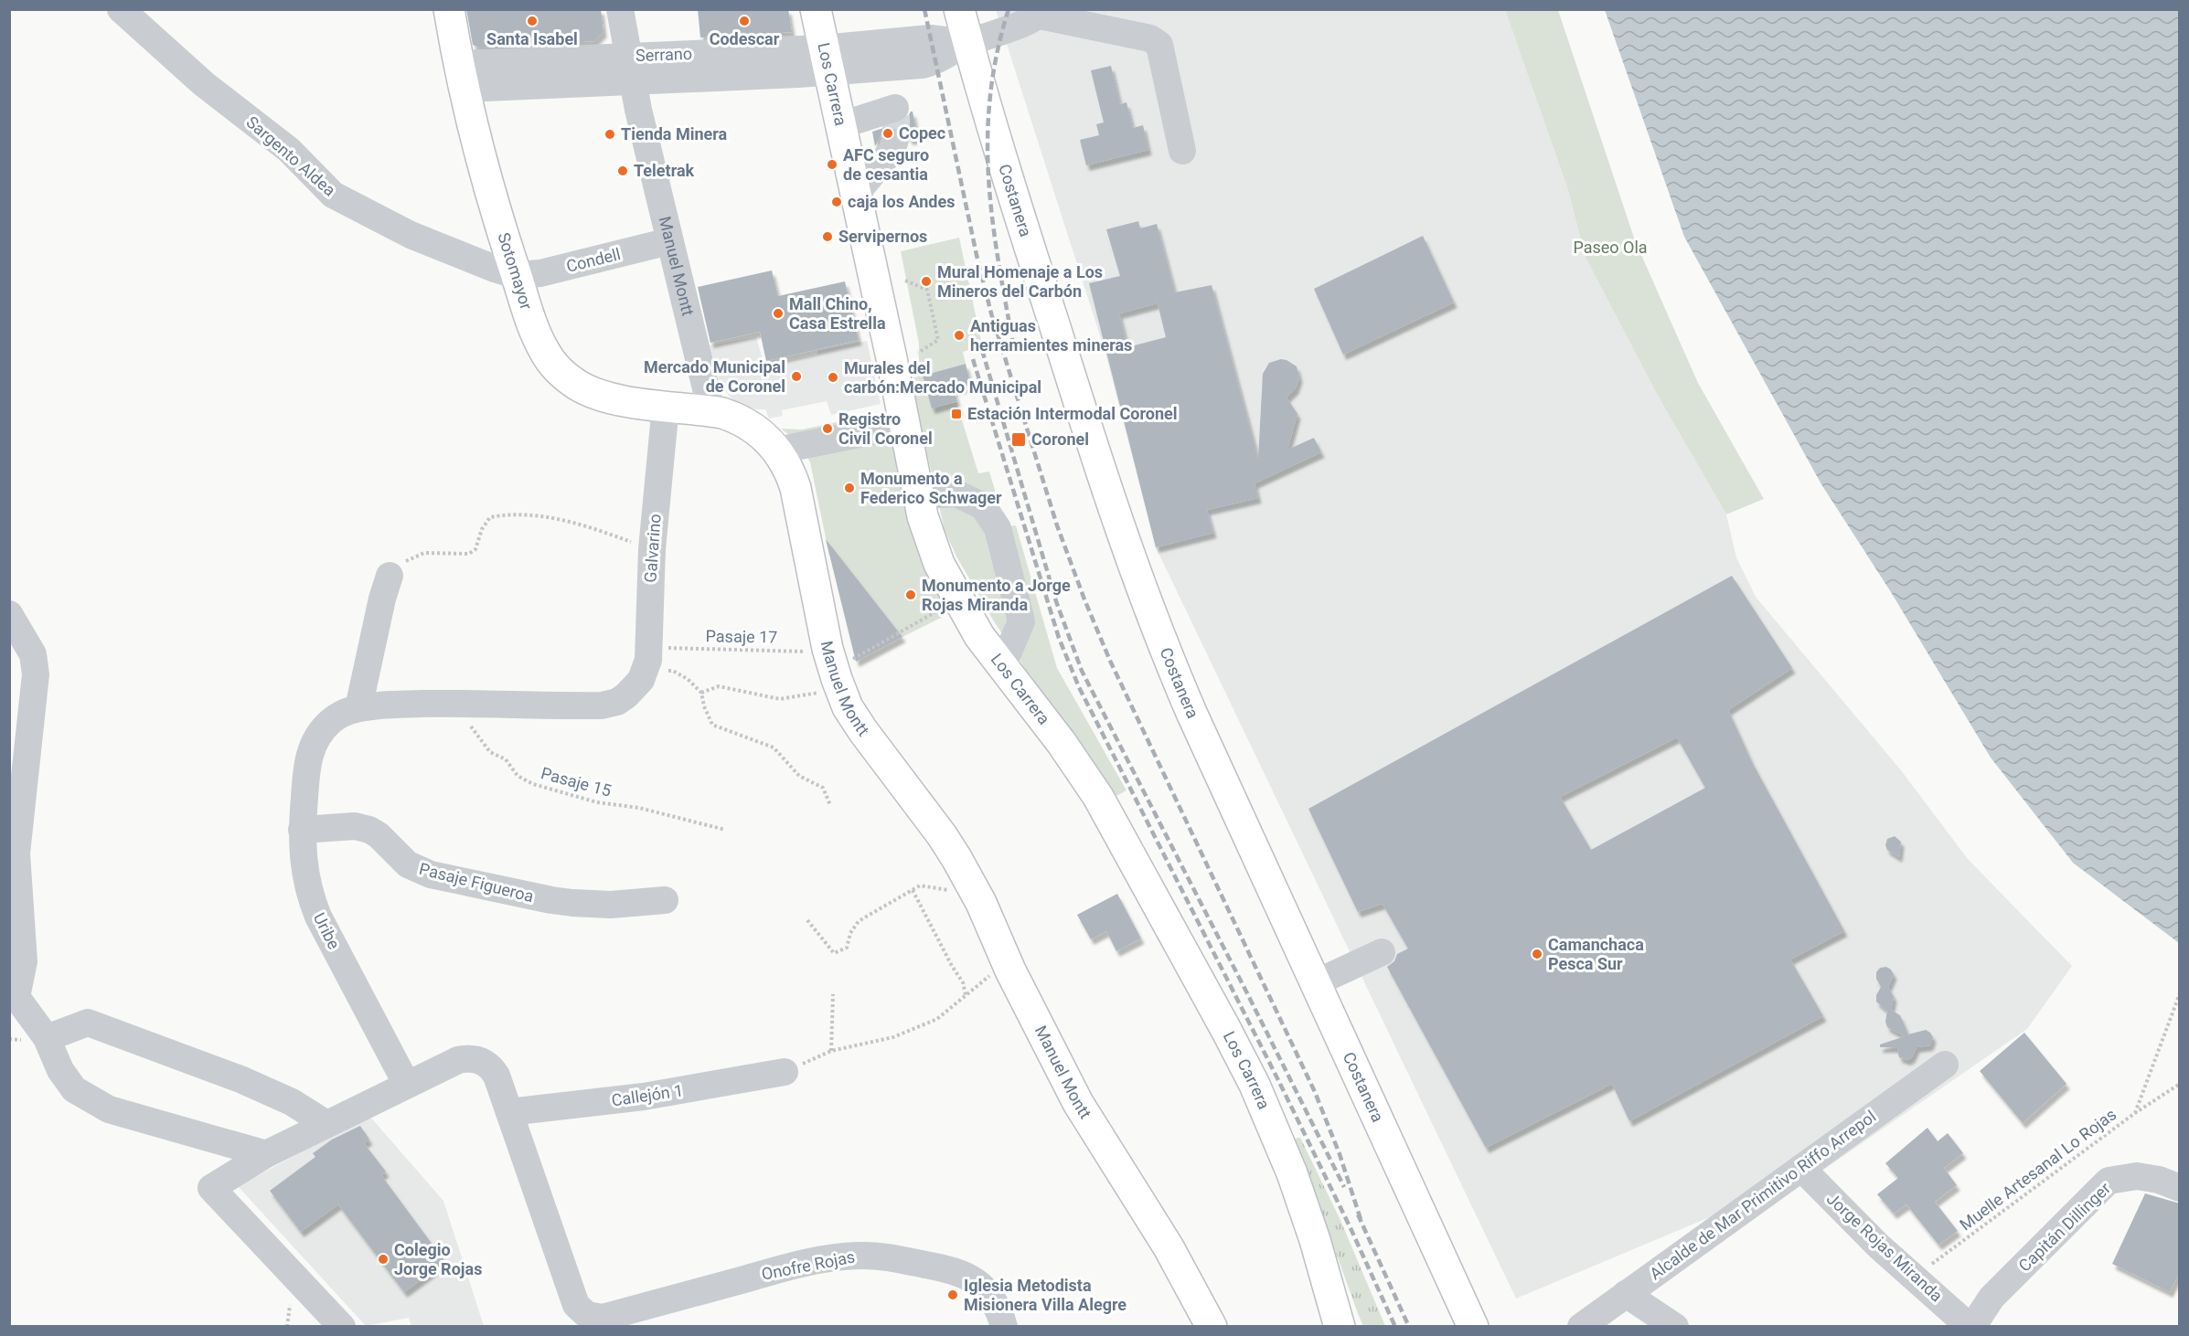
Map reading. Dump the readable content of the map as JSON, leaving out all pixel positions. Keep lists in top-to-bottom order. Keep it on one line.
{"streets":{"main road":["Los Carrera","Costanera","Manuel Montt","Sotomayor"],"street":["Serrano","Sargento Aldea","Condell","Galvarino","Pasaje Figueroa","Uribe","Callejón 1","Alcalde de Mar Primitivo Riffo Arrepol","Capitán Dillinger","Jorge Rojas Miranda","Onofre Rojas"],"path":["Pasaje 17","Pasaje 15","Muelle Artesanal Lo Rojas"]},"crossings":[["Serrano","Los Carrera"],["Serrano","Costanera"],["Serrano","Manuel Montt"],["Serrano","Sotomayor"],["Sargento Aldea","Condell"],["Sargento Aldea","Sotomayor"],["Condell","Manuel Montt"],["Condell","Sotomayor"],["Manuel Montt","Sotomayor"],["Manuel Montt","Pasaje 17"],["Sotomayor","Galvarino"],["Galvarino","Uribe"],["Pasaje 15","Uribe"],["Pasaje Figueroa","Uribe"],["Callejón 1","Onofre Rojas"],["Muelle Artesanal Lo Rojas","Jorge Rojas Miranda"],["Alcalde de Mar Primitivo Riffo Arrepol","Jorge Rojas Miranda"],["Capitán Dillinger","Jorge Rojas Miranda"]],"parks":["Paseo Ola"],"places":{"other":["Santa Isabel","Codescar","Copec","Tienda Minera","AFC seguro de cesantia","Teletrak","caja los Andes","Servipernos","Mural Homenaje a Los Mineros del Carbón","Mall Chino, Casa Estrella","Antiguas herramientes mineras","Mercado Municipal de Coronel","Murales del carbón:Mercado Municipal","Registro Civil Coronel","Monumento a Federico Schwager","Monumento a Jorge Rojas Miranda","Camanchaca Pesca Sur","Colegio Jorge Rojas","Iglesia Metodista Misionera Villa Alegre"],"transit":["Estación Intermodal Coronel","Coronel"]}}
